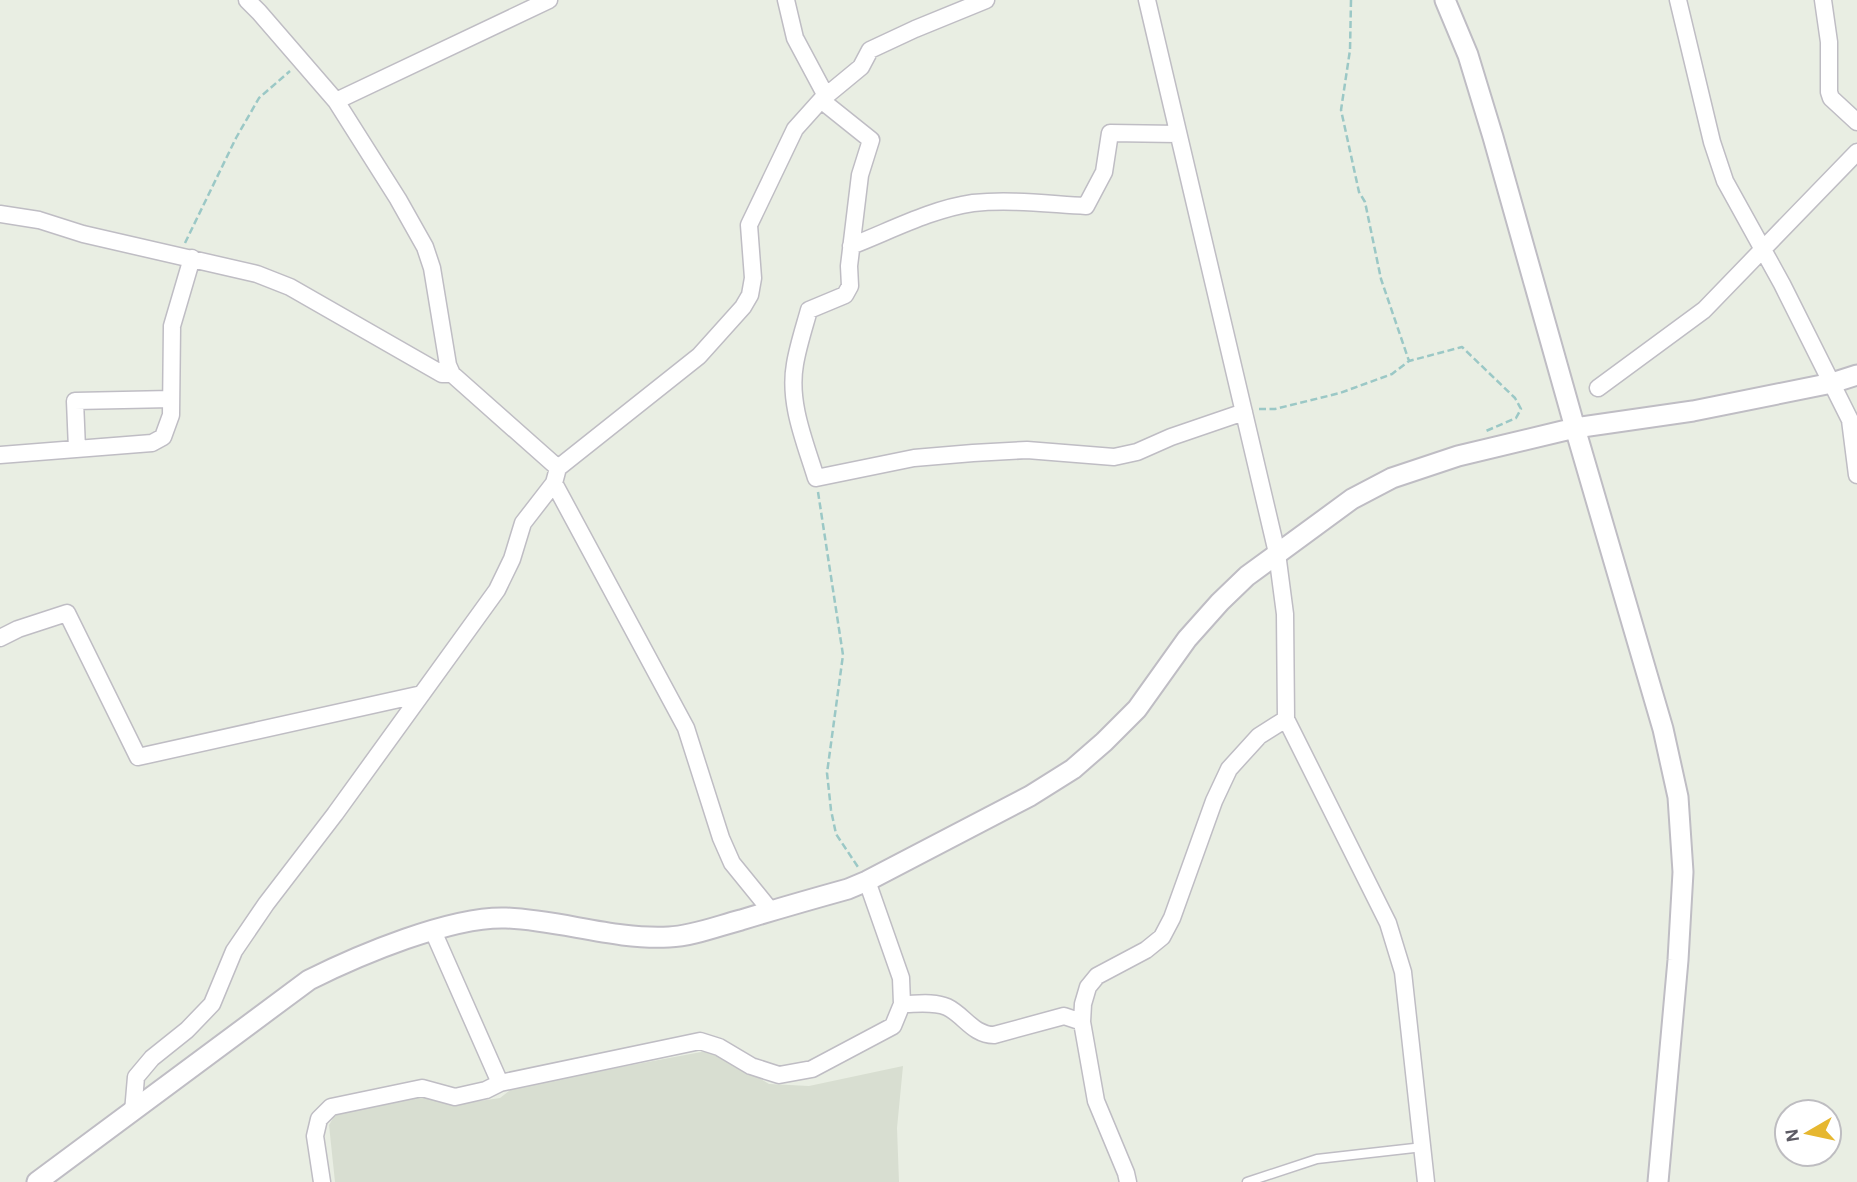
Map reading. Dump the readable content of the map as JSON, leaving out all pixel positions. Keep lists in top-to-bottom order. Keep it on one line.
{"north":"left"}
